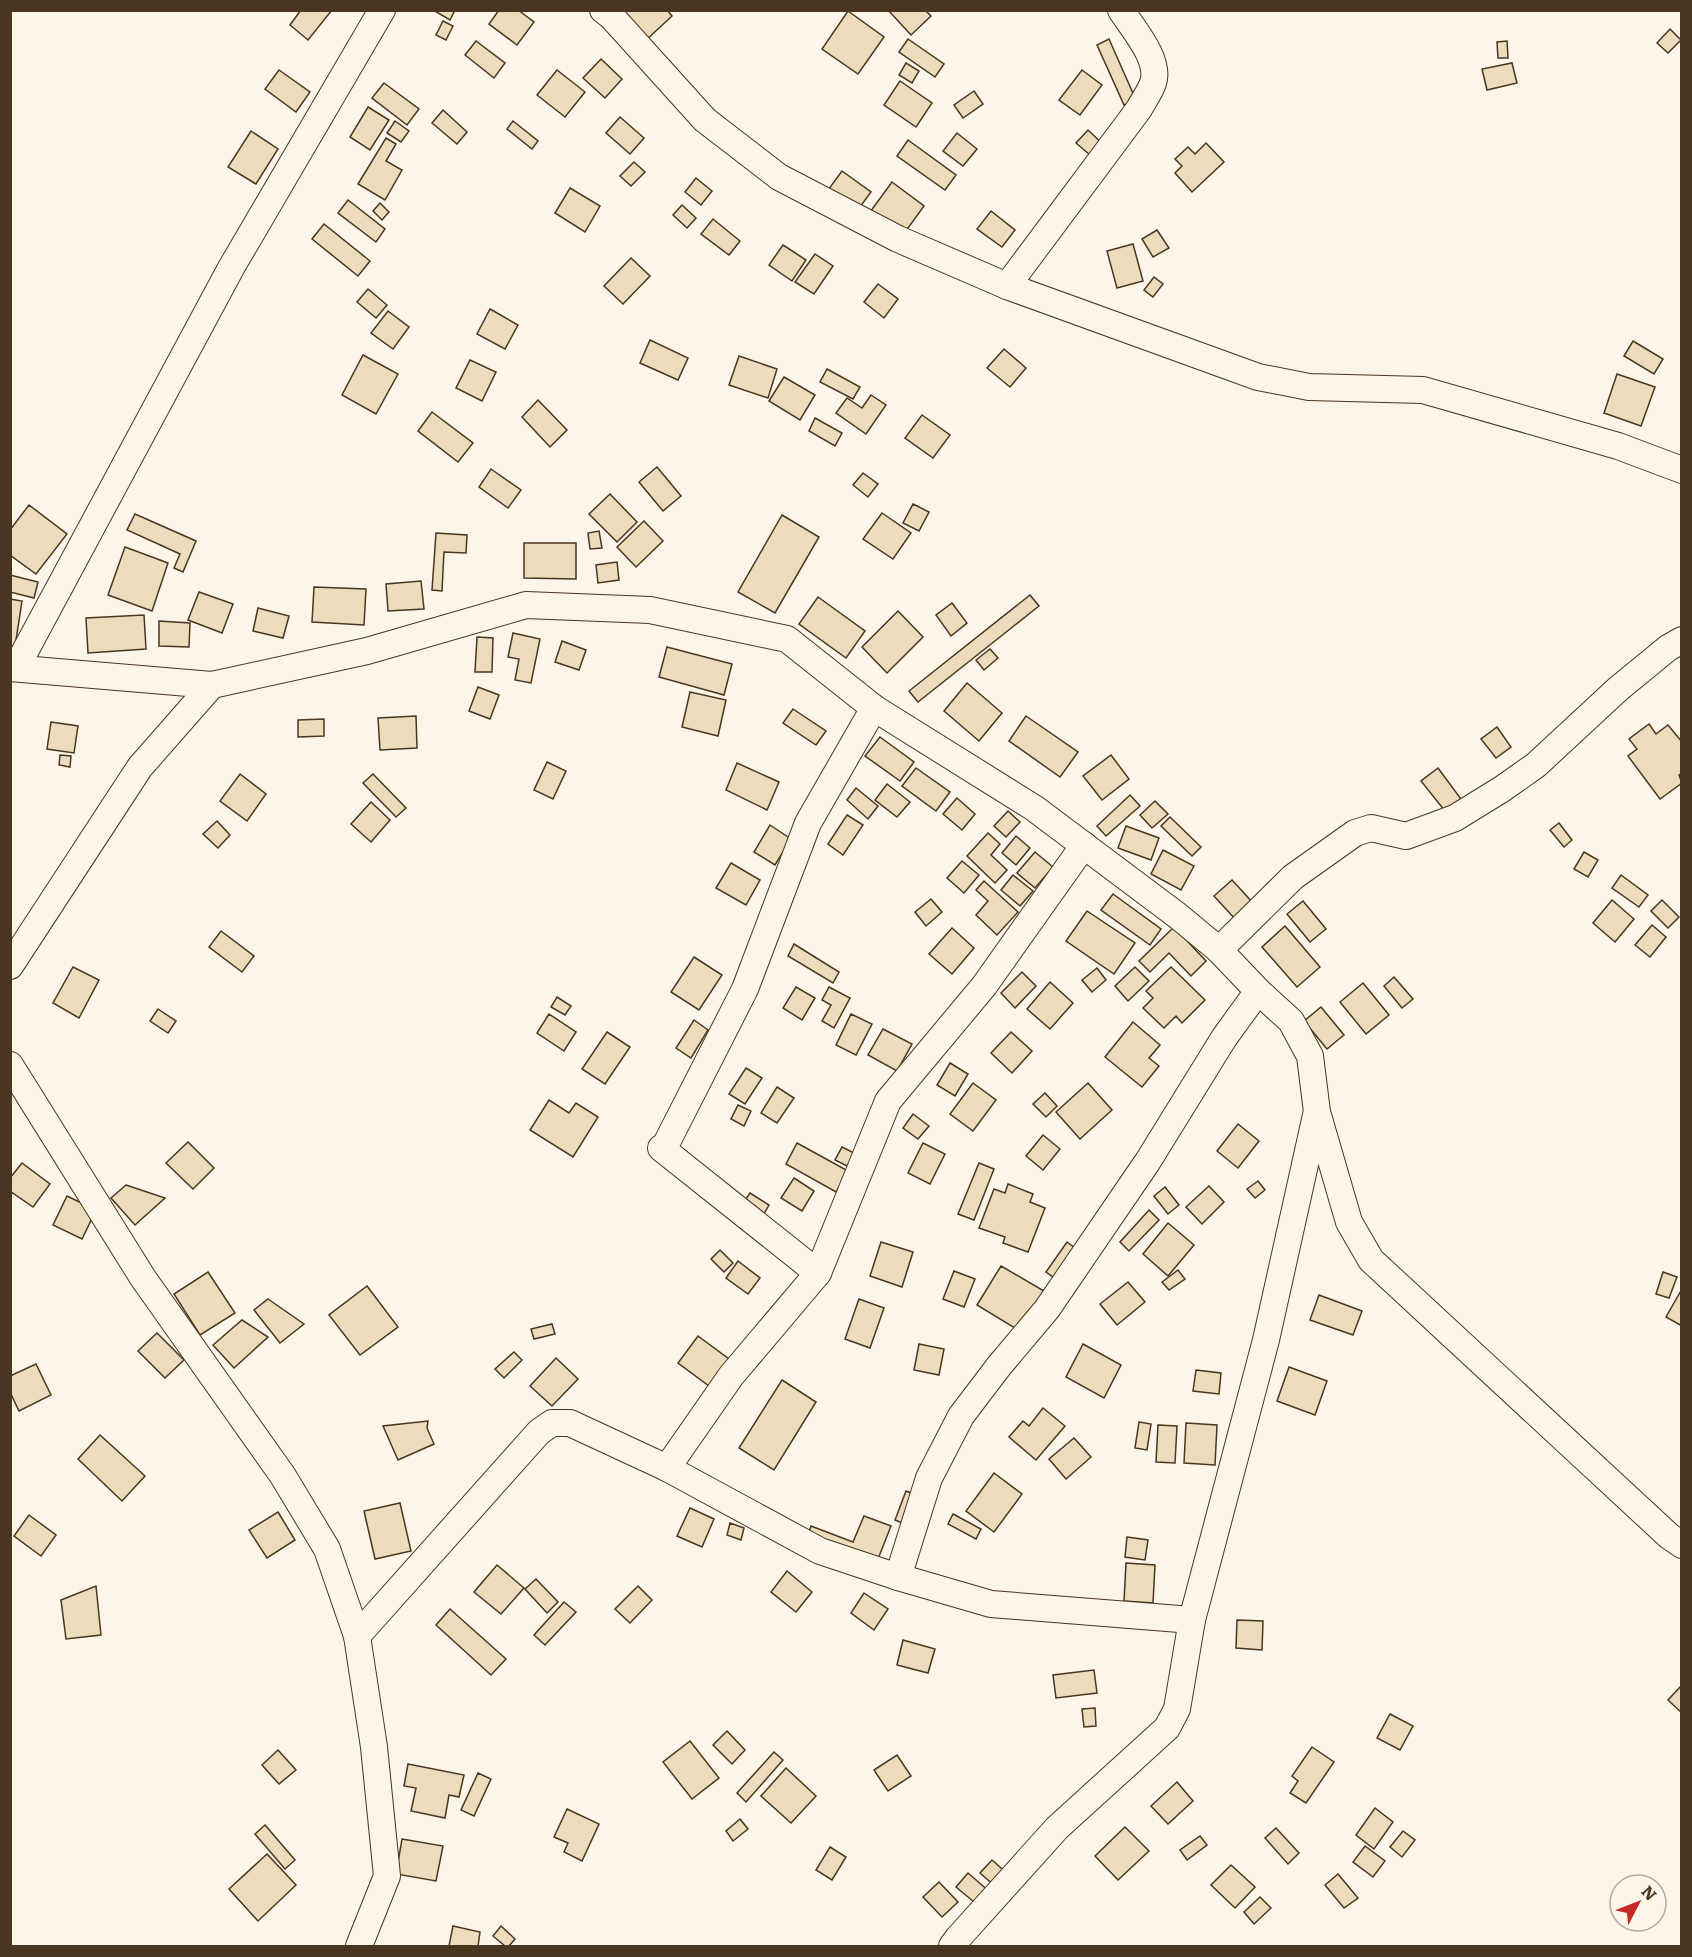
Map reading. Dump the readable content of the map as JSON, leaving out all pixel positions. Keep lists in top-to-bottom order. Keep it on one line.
{"north":"top right"}
